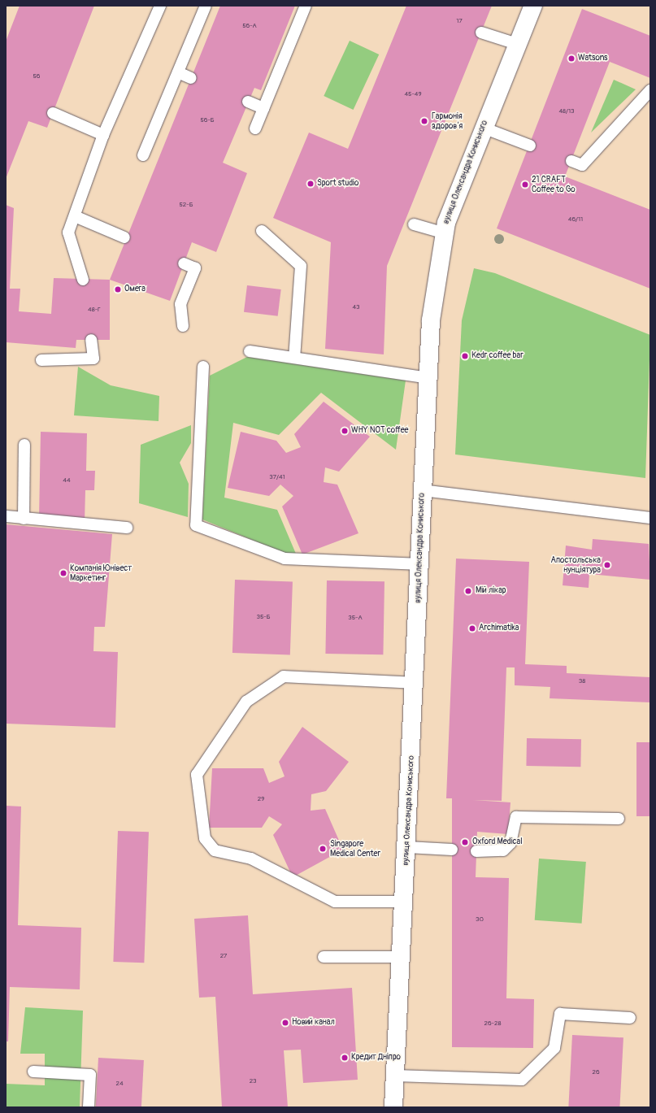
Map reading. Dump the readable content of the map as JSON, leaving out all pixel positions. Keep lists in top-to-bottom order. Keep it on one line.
{"streets":{"street":["вулиця Олександра Кониського"]},"places":["Watsons","Гармонія здоровʼя","Sport studio","21 CRAFT Coffee to Go","Омега","Kedr coffee bar","WHY NOT coffee","Апостольська нунціятура","Компанія Юнівест Маркетинг","Мій лікар","Archimatika","Oxford Medical","Singapore Medical Center","Новий канал","Кредит Дніпро"],"house_numbers":["17","56-А","56","45-49","48/13","56-Б","52-Б","46/11","43","48-Г","37/41","44","35-Б","35-А","38","29","30","27","26-28","26","23","24"]}
